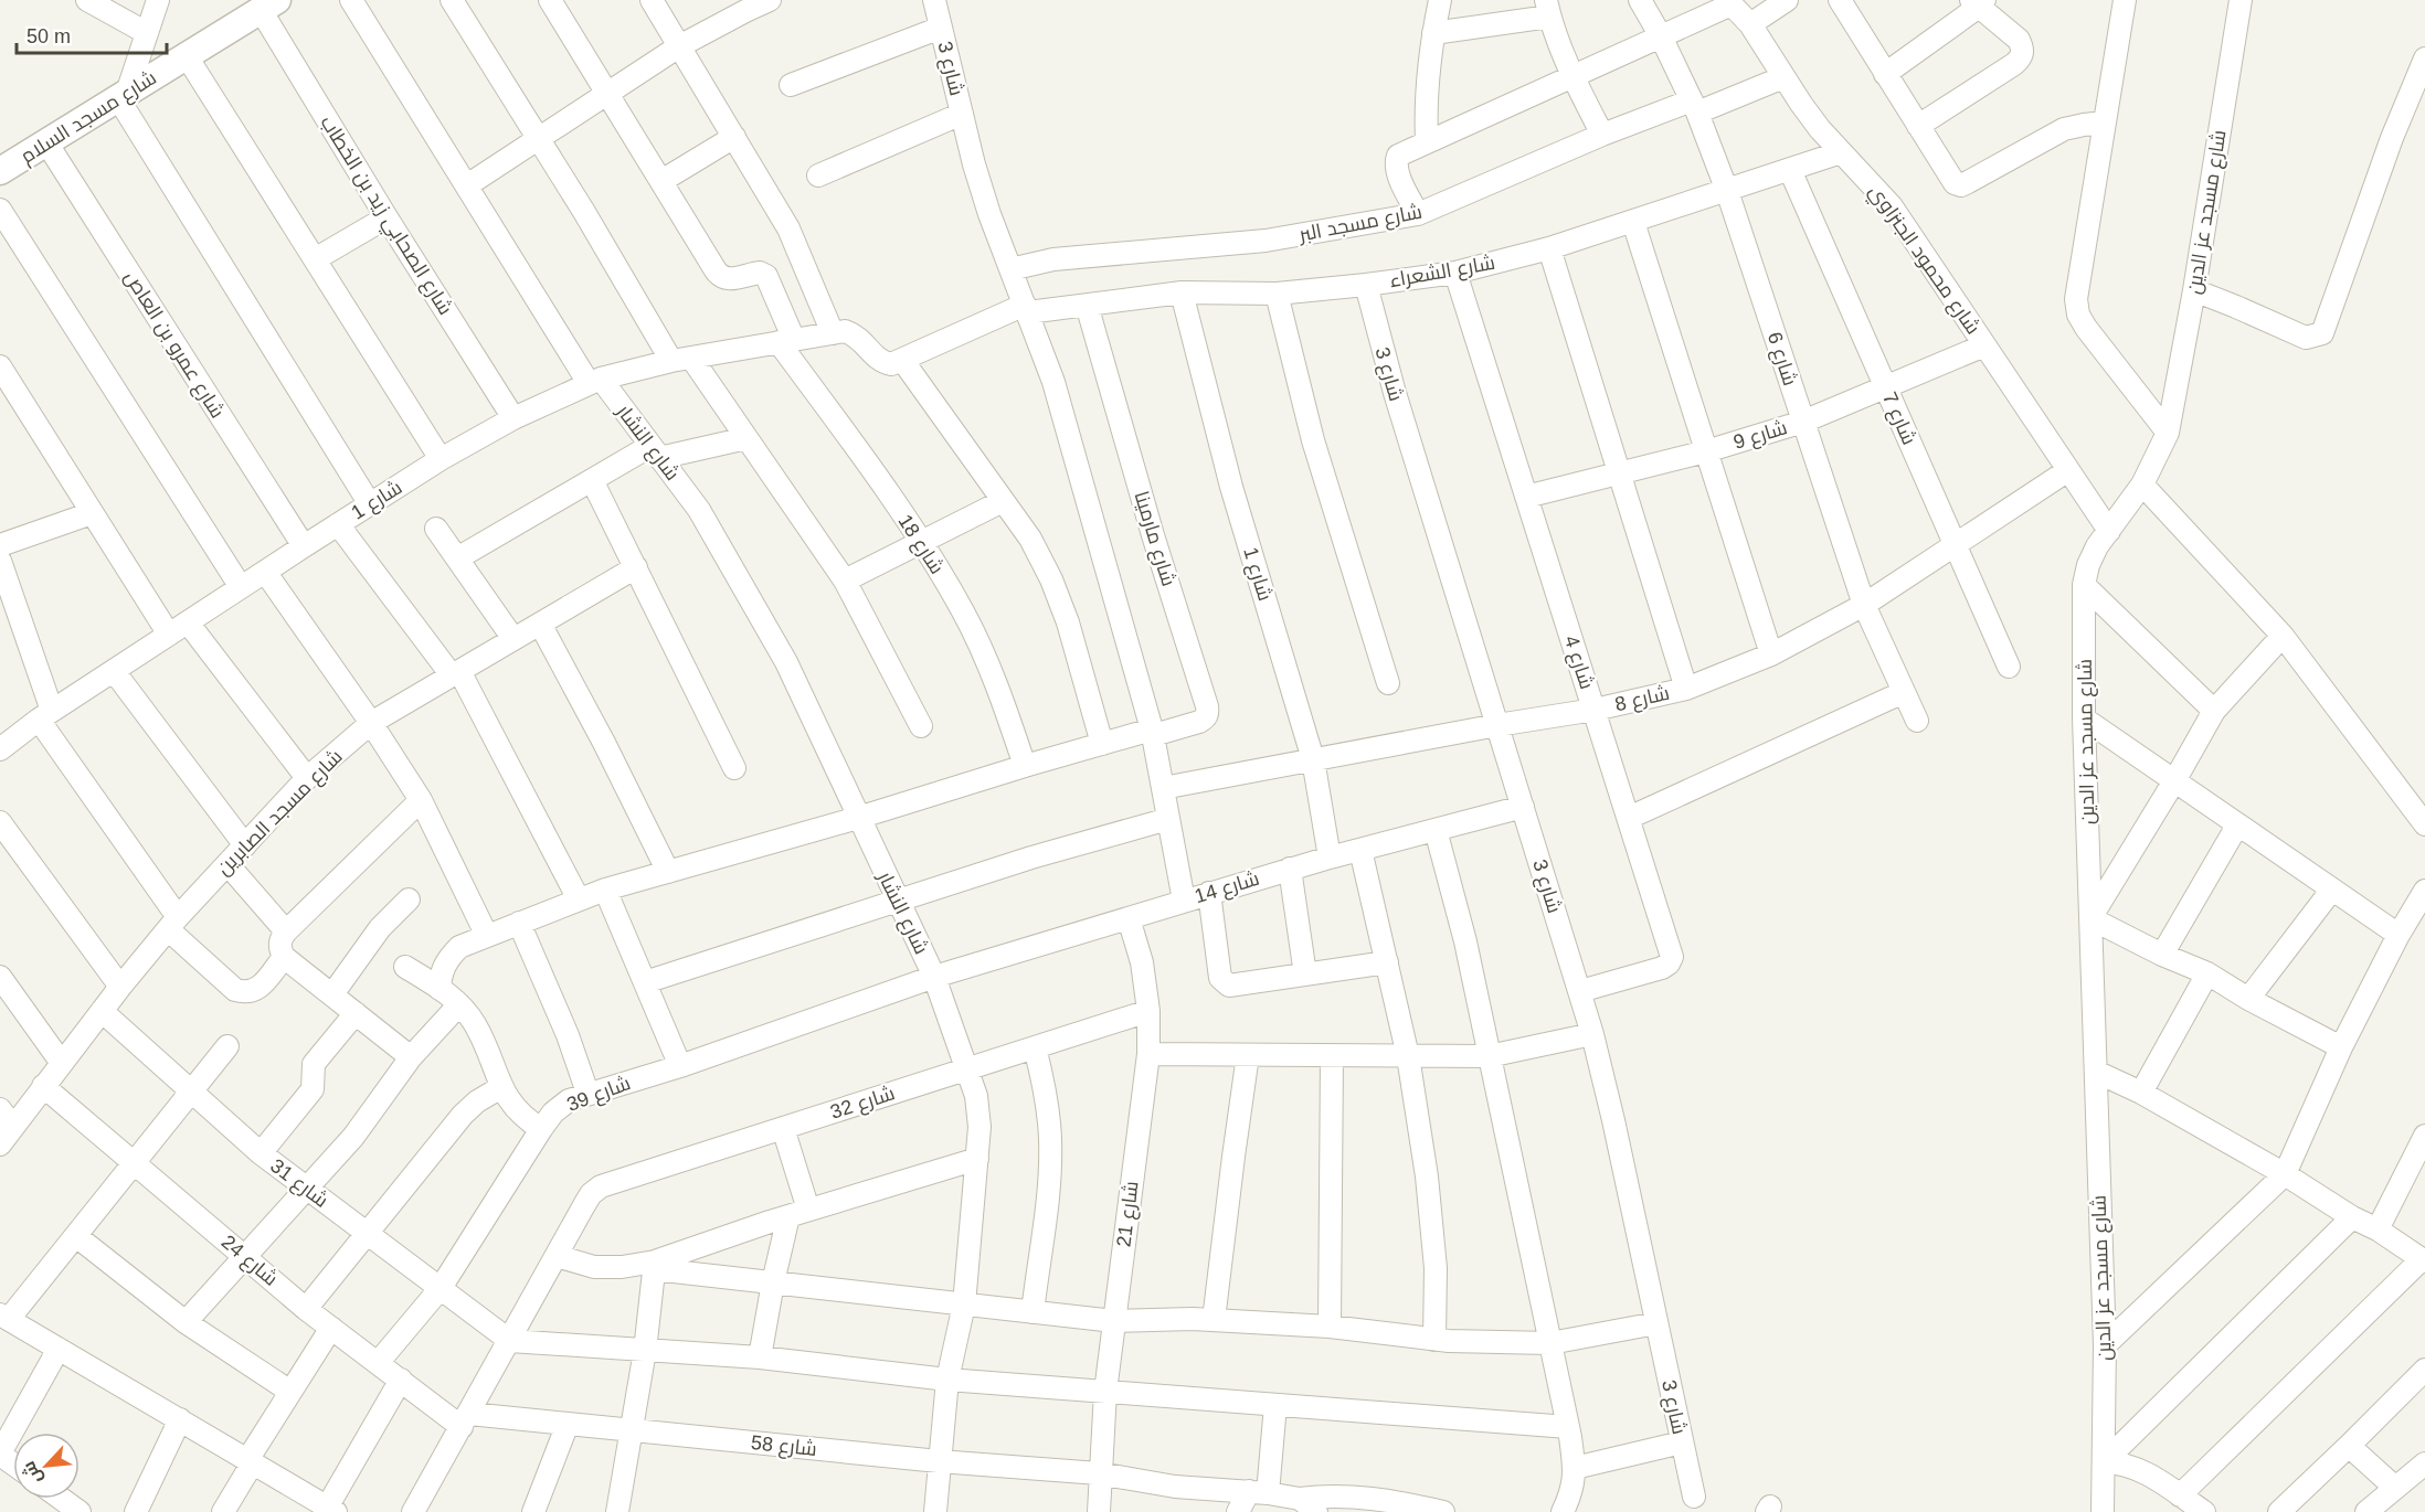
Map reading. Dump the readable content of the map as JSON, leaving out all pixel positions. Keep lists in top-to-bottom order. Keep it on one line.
{"streets":{"street":["شارع 3","شارع مسجد السلام","شارع مسجد عز الدين","شارع الصحابي زيد بن الخطاب","شارع مسجد البر","شارع محمود الجنزاوي","شارع الشعراء","شارع عمرو بن العاص","شارع 6","شارع 7","شارع 9","شارع النشار","شارع 1","شارع مارمينا","شارع 18","شارع 4","شارع 8","شارع مسجد الصابرين","شارع 14","شارع 39","شارع 32","شارع 31","شارع 21","شارع 24","شارع 58"]},"crossings":[["شارع 3","شارع مسجد البر"],["شارع 3","شارع الشعراء"],["شارع 3","شارع مارمينا"],["شارع 3","شارع 4"],["شارع 3","شارع 8"],["شارع 3","شارع 14"],["شارع مسجد السلام","شارع الصحابي زيد بن الخطاب"],["شارع مسجد السلام","شارع عمرو بن العاص"],["شارع مسجد عز الدين","شارع محمود الجنزاوي"],["شارع الصحابي زيد بن الخطاب","شارع 1"],["شارع مسجد البر","شارع محمود الجنزاوي"],["شارع مسجد البر","شارع 6"],["شارع محمود الجنزاوي","شارع الشعراء"],["شارع محمود الجنزاوي","شارع 9"],["شارع محمود الجنزاوي","شارع 8"],["شارع الشعراء","شارع 6"],["شارع الشعراء","شارع 7"],["شارع الشعراء","شارع 1"],["شارع الشعراء","شارع مارمينا"],["شارع الشعراء","شارع 4"],["شارع عمرو بن العاص","شارع 1"],["شارع 6","شارع 9"],["شارع 6","شارع 8"],["شارع 7","شارع 9"],["شارع 7","شارع 8"],["شارع 9","شارع 4"],["شارع النشار","شارع 1"],["شارع النشار","شارع 14"],["شارع النشار","شارع 39"],["شارع النشار","شارع 32"],["شارع النشار","شارع 58"],["شارع 1","شارع 18"],["شارع 1","شارع 8"],["شارع 1","شارع 14"],["شارع 4","شارع 8"],["شارع مسجد الصابرين","شارع 31"],["شارع مسجد الصابرين","شارع 24"],["شارع 14","شارع 39"],["شارع 14","شارع 21"],["شارع 39","شارع 31"],["شارع 39","شارع 24"],["شارع 32","شارع 21"],["شارع 21","شارع 58"],["شارع 24","شارع 58"]],"scale_bar":"50 m","north":"bottom left"}
